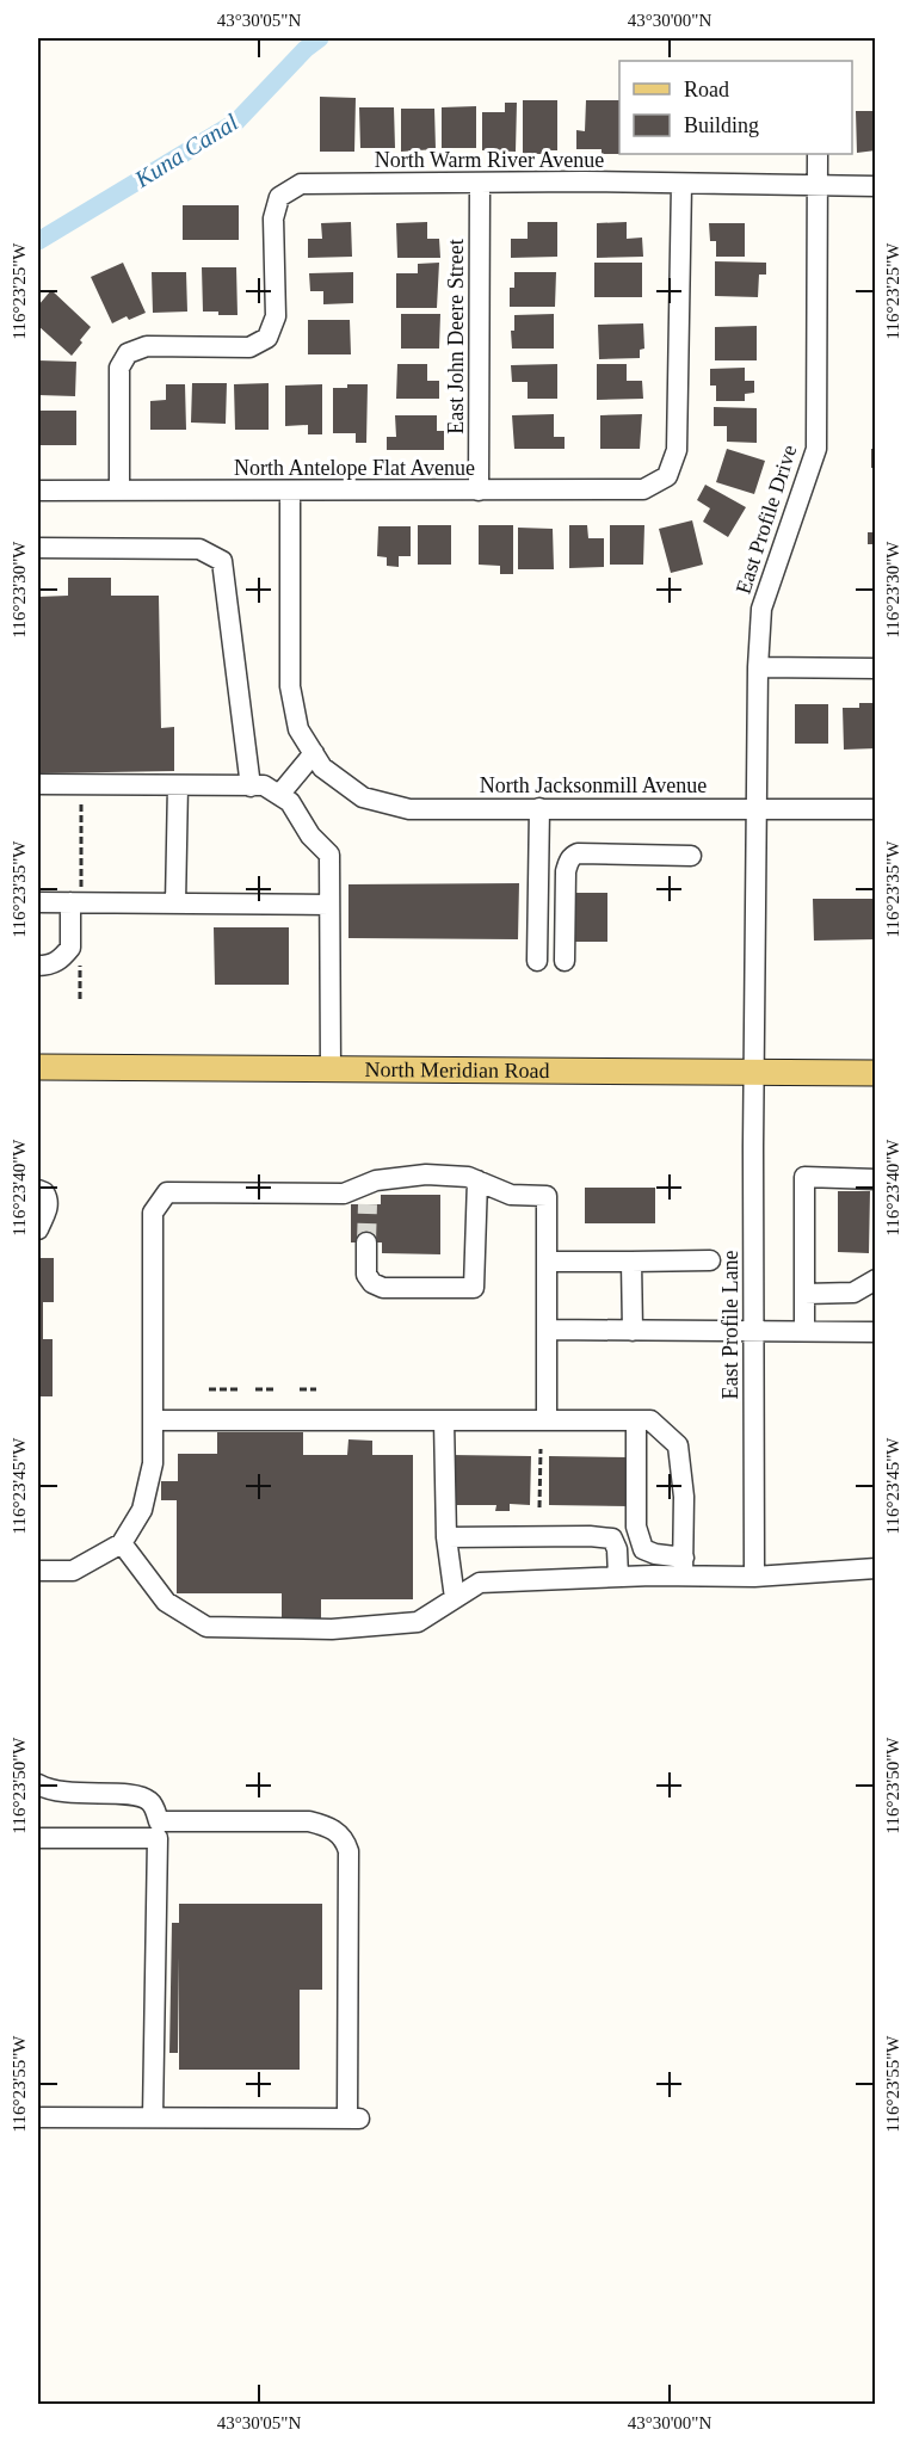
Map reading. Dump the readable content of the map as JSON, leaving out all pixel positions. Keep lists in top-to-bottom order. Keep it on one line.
{"streets":{"main road":["North Meridian Road"],"street":["North Warm River Avenue","East John Deere Street","North Antelope Flat Avenue","East Profile Drive","North Jacksonmill Avenue","East Profile Lane"]},"crossings":[["North Warm River Avenue","East John Deere Street"],["North Warm River Avenue","North Antelope Flat Avenue"],["North Warm River Avenue","East Profile Drive"],["East John Deere Street","North Antelope Flat Avenue"],["East Profile Drive","North Jacksonmill Avenue"],["East Profile Drive","North Meridian Road"],["East Profile Drive","East Profile Lane"],["North Meridian Road","East Profile Lane"]],"water":["Kuna Canal"],"legend":["Road","Building"],"coordinates":["43°30'05\"N","43°30'00\"N","116°23'25\"W","116°23'30\"W","116°23'35\"W","116°23'40\"W","116°23'45\"W","116°23'50\"W","116°23'55\"W"]}
